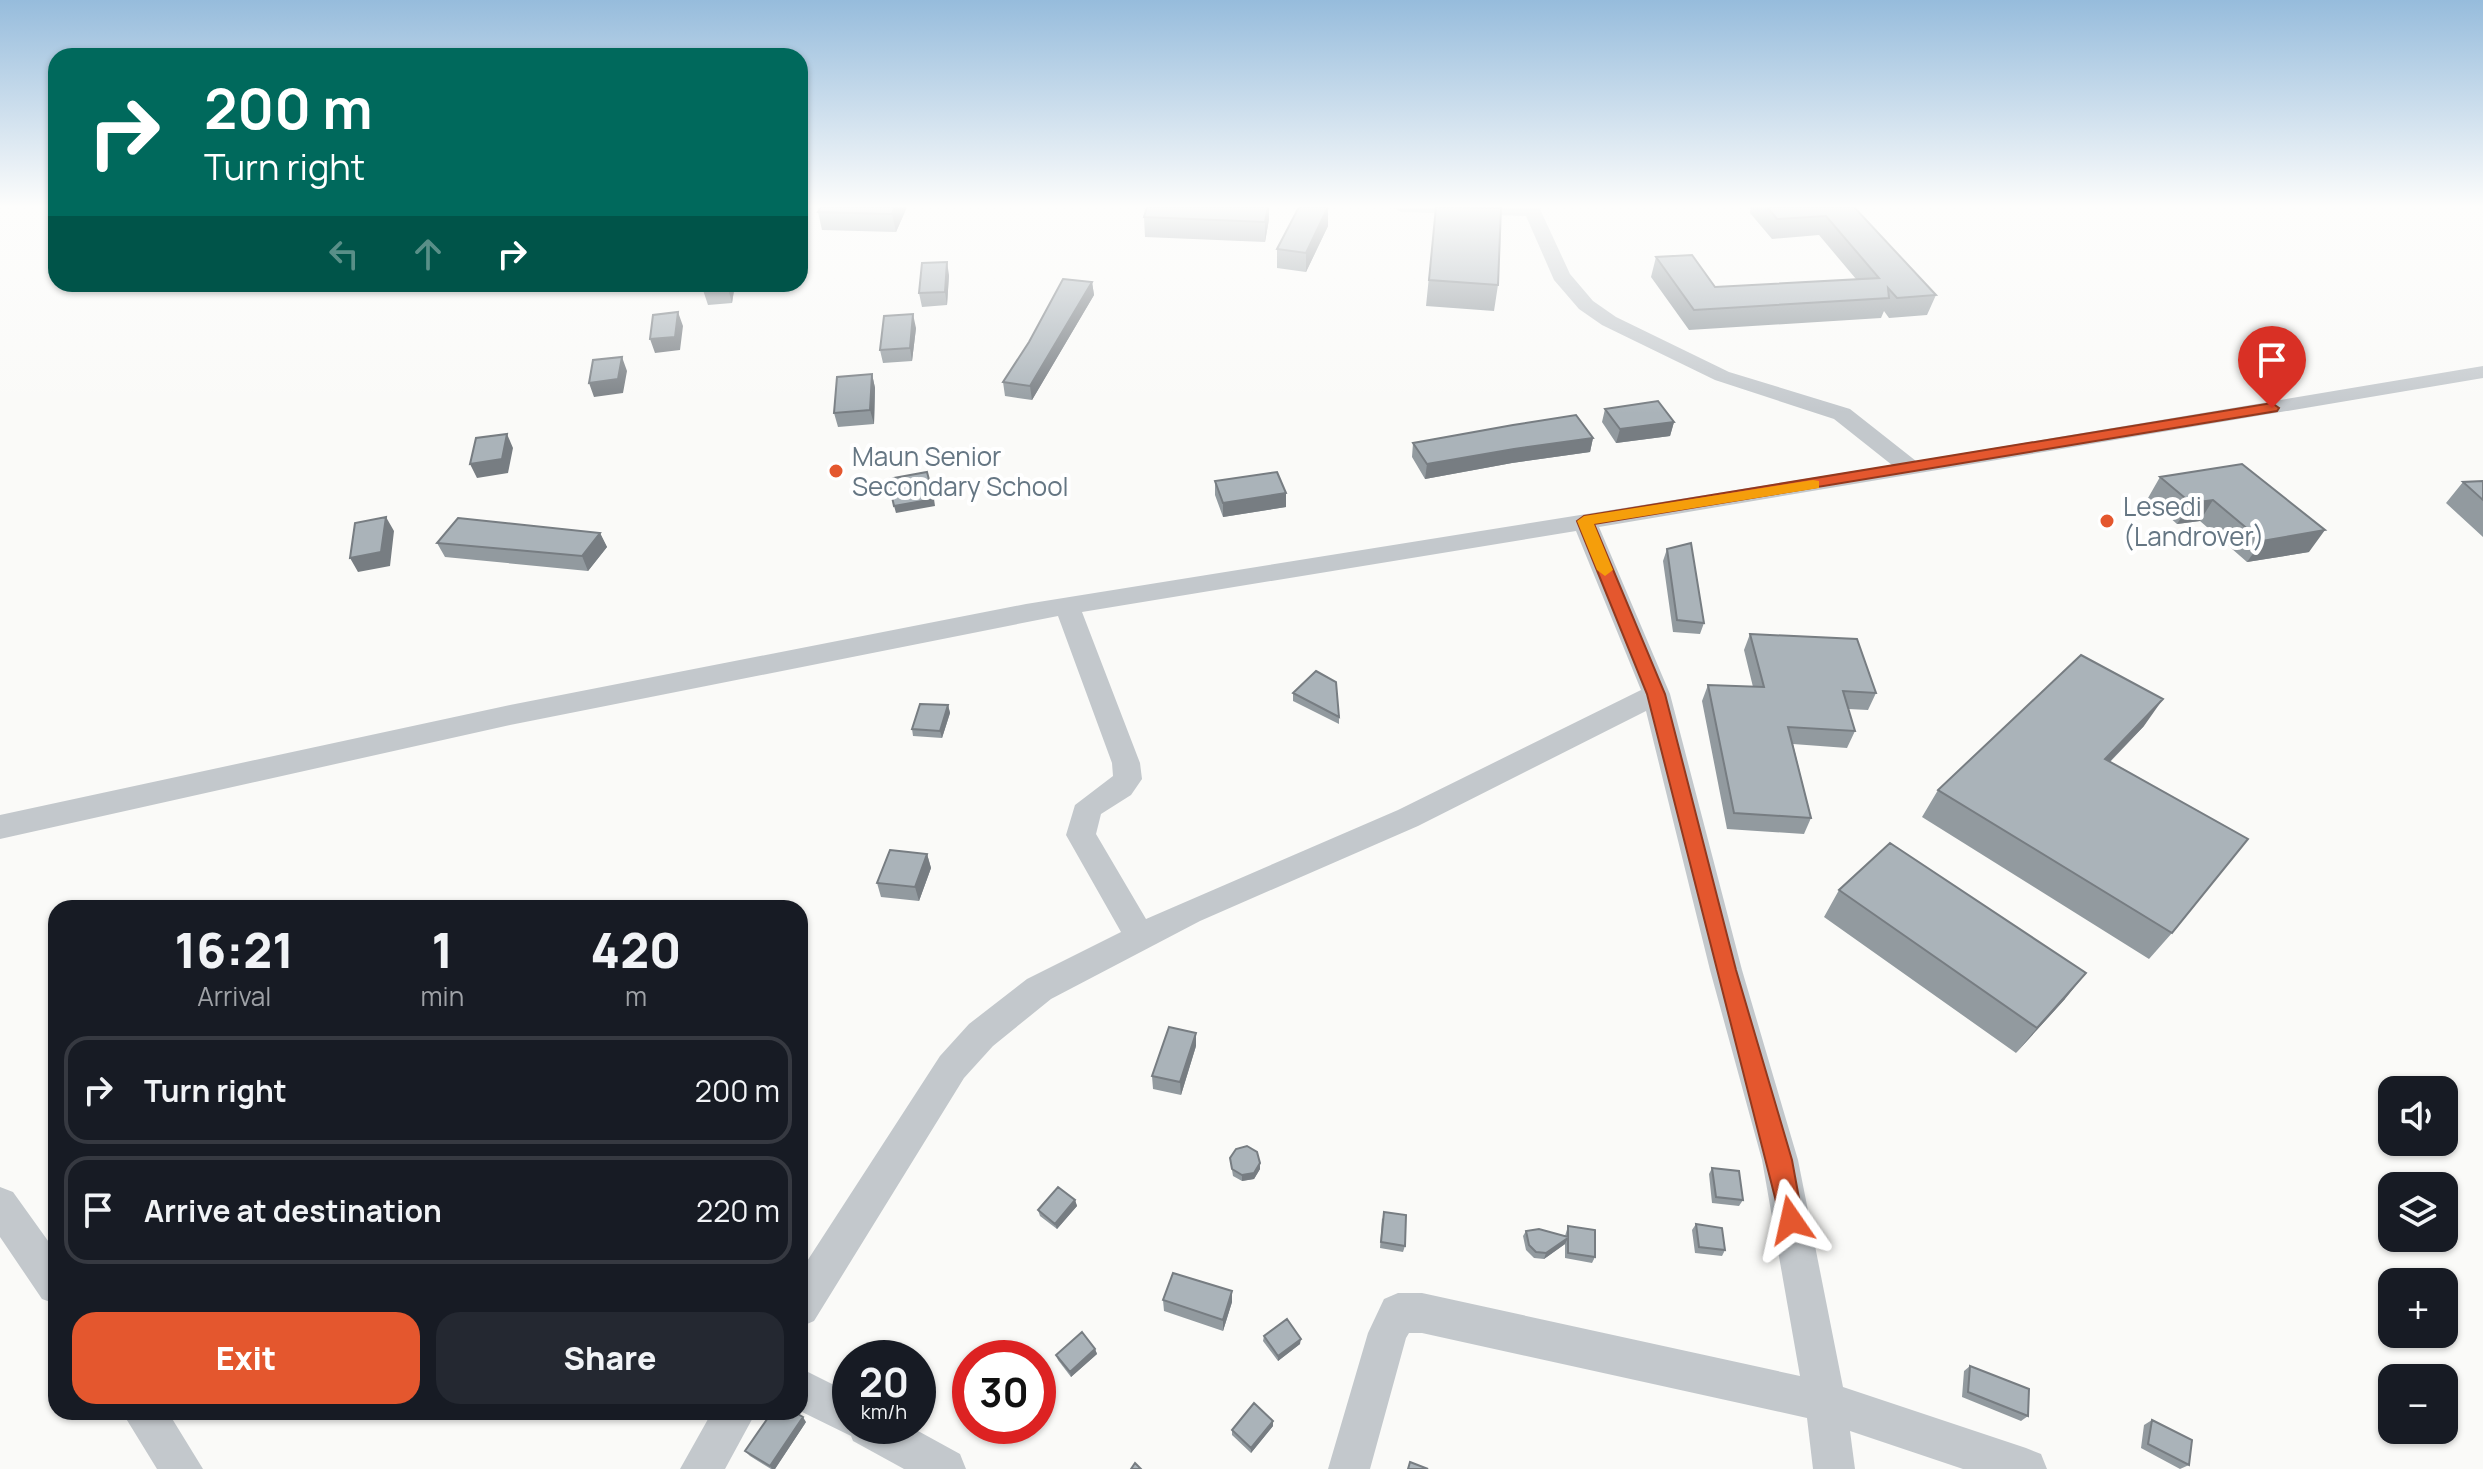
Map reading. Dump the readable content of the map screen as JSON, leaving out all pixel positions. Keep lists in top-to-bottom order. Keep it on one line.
{"places":["Maun Senior Secondary School","Lesedi (Landrover)"],"page":{"turn":["200 m","Turn right"],"eta":["16:21","Arrival","1","min","420","m"],"list":[{"name":"Turn right","value":"200 m"},{"name":"Arrive at destination","value":"220 m"}],"map_buttons":["+","−"],"buttons":["Exit","Share"],"speed":"20 km/h","limit":"30"}}
